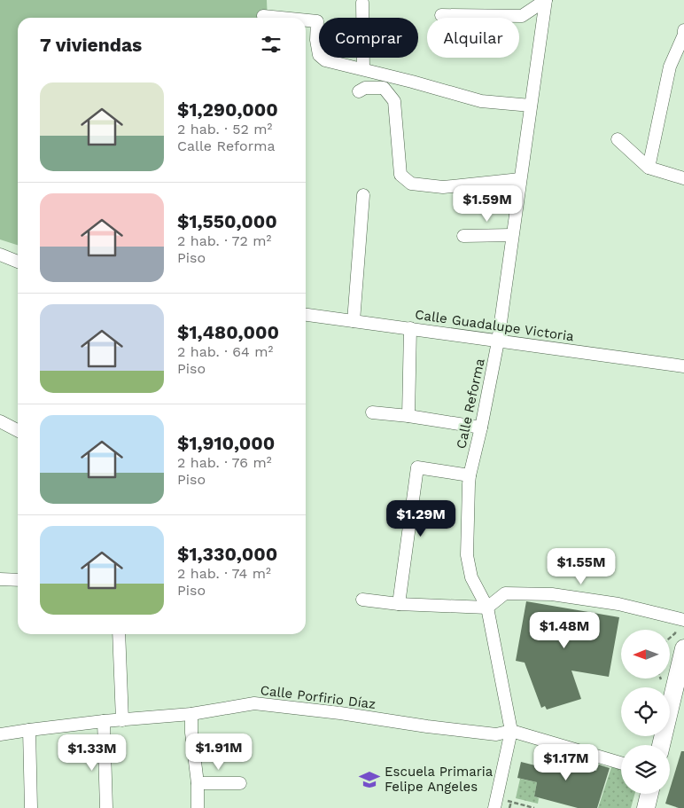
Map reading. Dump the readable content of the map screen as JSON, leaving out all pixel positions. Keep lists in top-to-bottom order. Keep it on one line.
{"streets":{"street":["Calle Guadalupe Victoria","Calle Reforma","Calle Porfirio Díaz"]},"crossings":[["Calle Guadalupe Victoria","Calle Reforma"],["Calle Reforma","Calle Porfirio Díaz"]],"places":{"school or university":["Escuela Primaria Felipe Angeles"]},"north":"left","page":{"chip":["Comprar","Alquilar"],"heading":"7 viviendas","list":[{"name":"$1,290,000","note":"2 hab. · 52 m² · Calle Reforma"},{"name":"$1,550,000","note":"2 hab. · 72 m² · Piso"},{"name":"$1,480,000","note":"2 hab. · 64 m² · Piso"},{"name":"$1,910,000","note":"2 hab. · 76 m² · Piso"},{"name":"$1,330,000","note":"2 hab. · 74 m² · Piso"}],"price":["$1.59M","$1.29M","$1.55M","$1.48M","$1.91M","$1.33M","$1.17M"]}}
